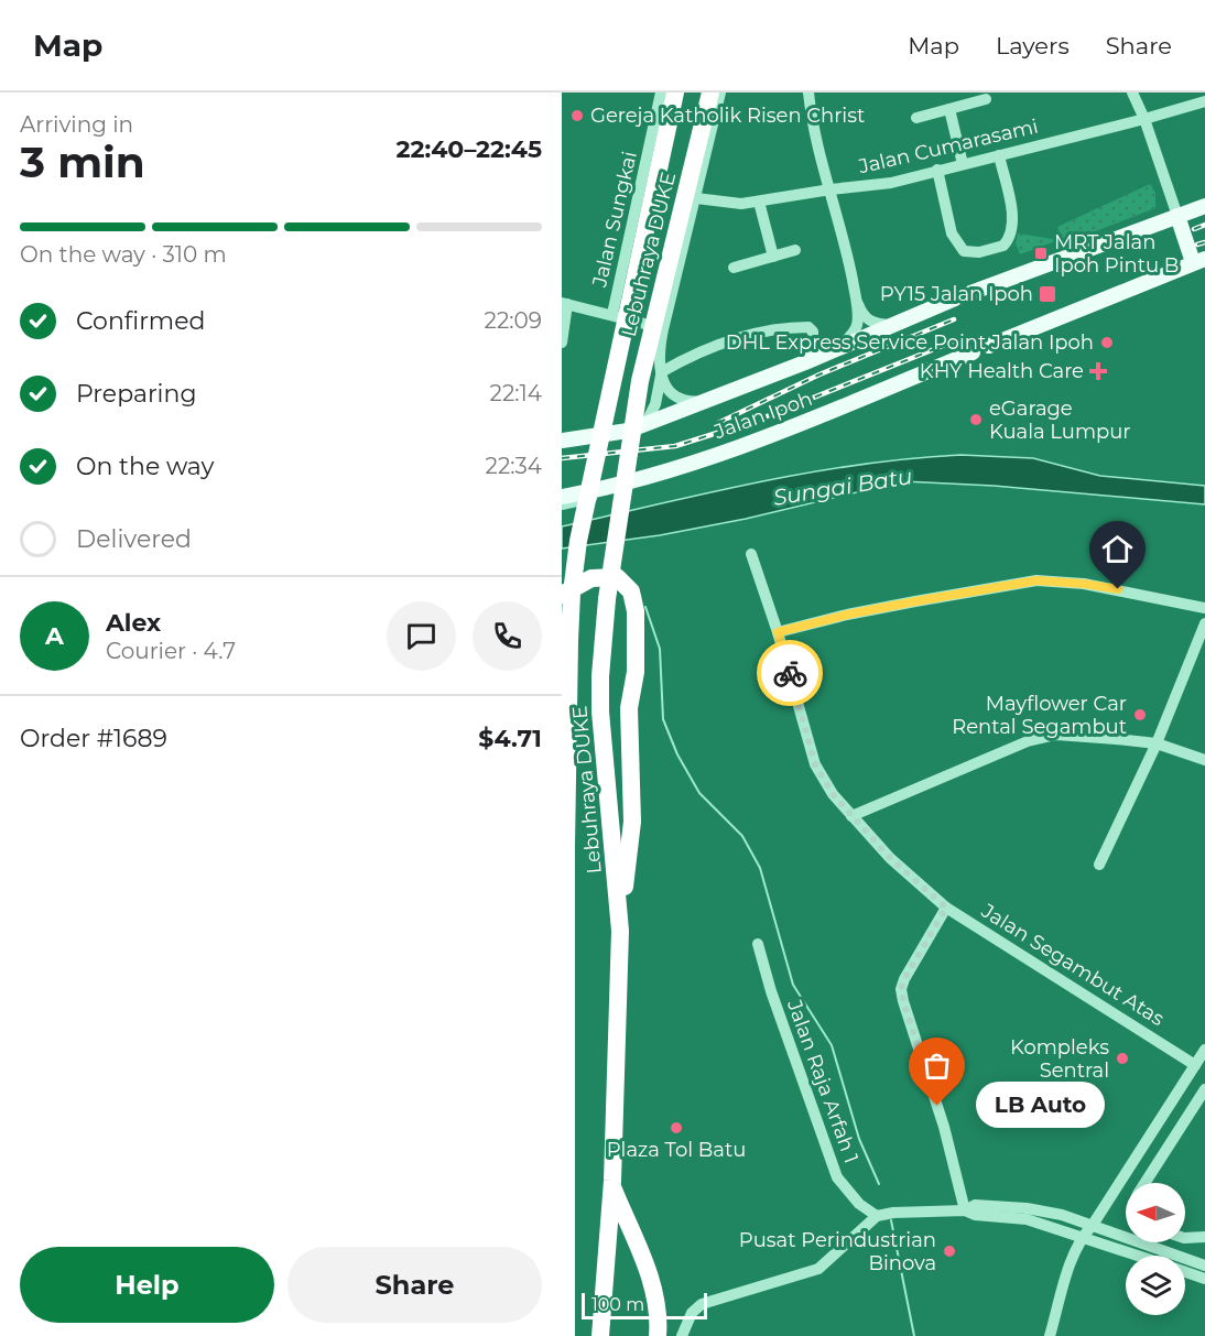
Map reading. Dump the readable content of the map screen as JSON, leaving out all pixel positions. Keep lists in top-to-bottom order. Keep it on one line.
{"streets":{"highway":["Lebuhraya DUKE"],"main road":["Jalan Ipoh"],"street":["Jalan Cumarasami","Jalan Sungkai","Jalan Segambut Atas","Jalan Raja Arfah 1"]},"water":["Sungai Batu"],"places":{"other":["Gereja Katholik Risen Christ","DHL Express Service Point Jalan Ipoh","eGarage Kuala Lumpur","Mayflower Car Rental Segambut","Kompleks Sentral","LB Auto","Plaza Tol Batu","Pusat Perindustrian Binova"],"transit":["MRT Jalan Ipoh Pintu B","PY15 Jalan Ipoh"],"health":["KHY Health Care"]},"scale_bar":"100 m","north":"left","page":{"header":"Map","nav":["Map","Layers","Share"],"heading":["3 min","Arriving in","22:40–22:45"],"panel":["Alex","Courier · 4.7","Order #1689","$4.71"],"bar":"On the way · 310 m","list":[["Confirmed","22:09"],["Preparing","22:14"],["On the way","22:34"],"Delivered"],"round":"A","bubble":"LB Auto","buttons":["Help","Share"],"scale":"100 m"}}
